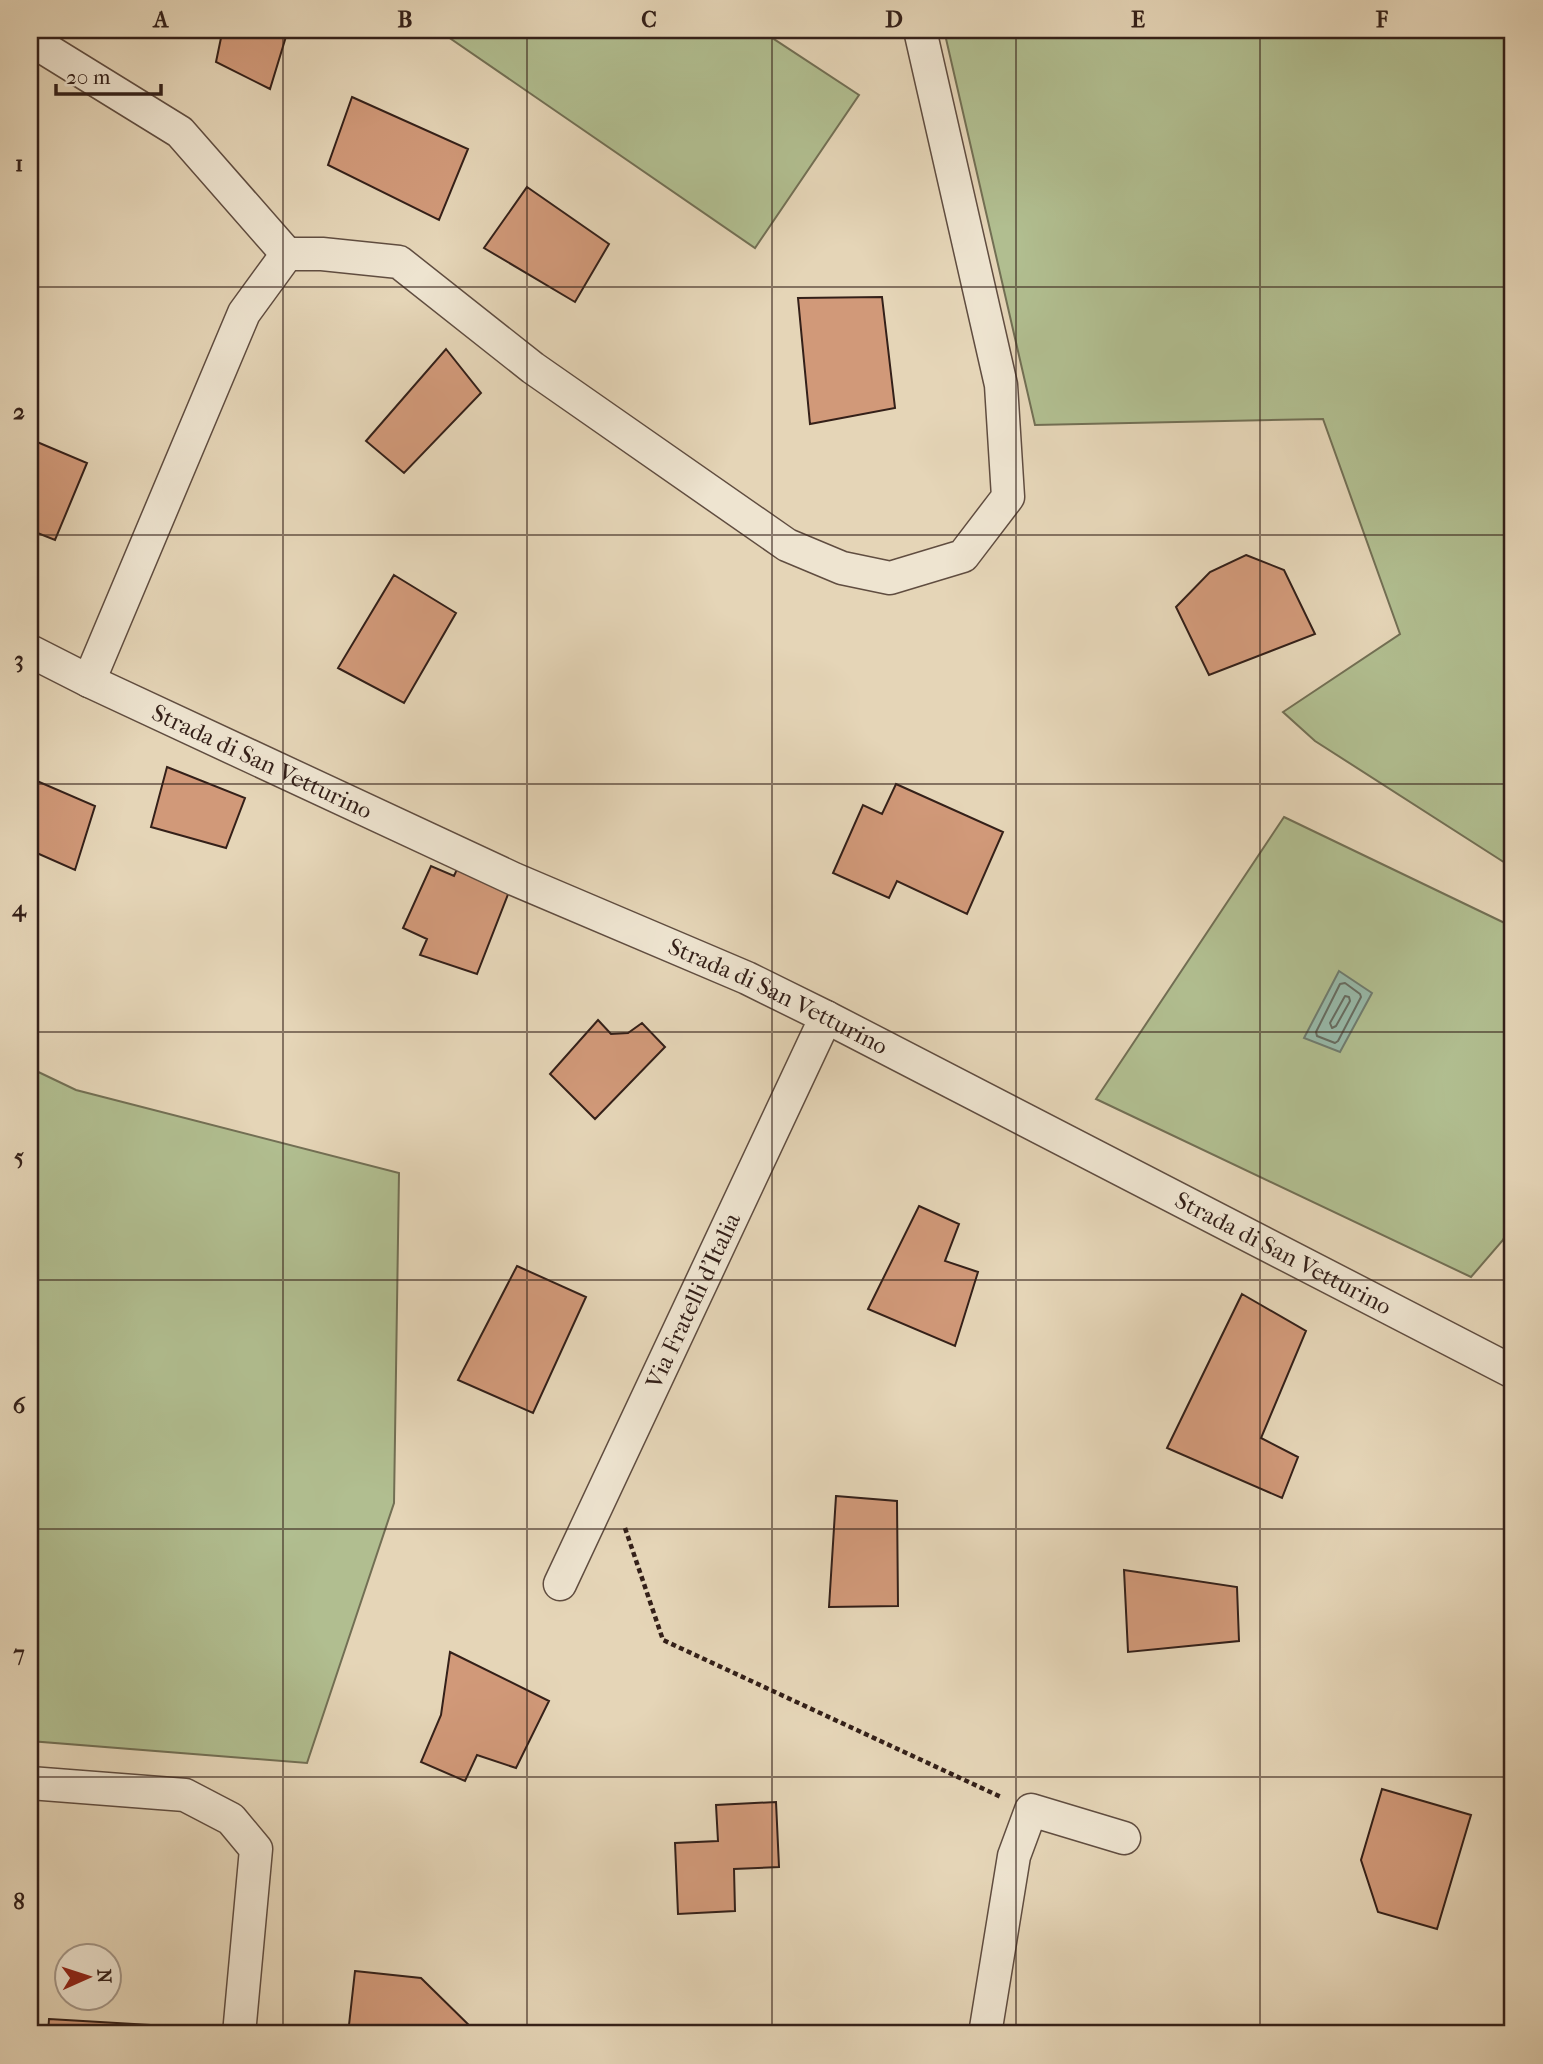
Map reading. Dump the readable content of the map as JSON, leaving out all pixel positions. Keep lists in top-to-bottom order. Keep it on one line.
{"streets":{"street":["Strada di San Vetturino","Via Fratelli d'Italia"]},"crossings":[["Strada di San Vetturino","Via Fratelli d'Italia"]],"scale_bar":"20 m","north":"right","grid":{"columns":["A","B","C","D","E","F"],"rows":["1","2","3","4","5","6","7","8"]}}
